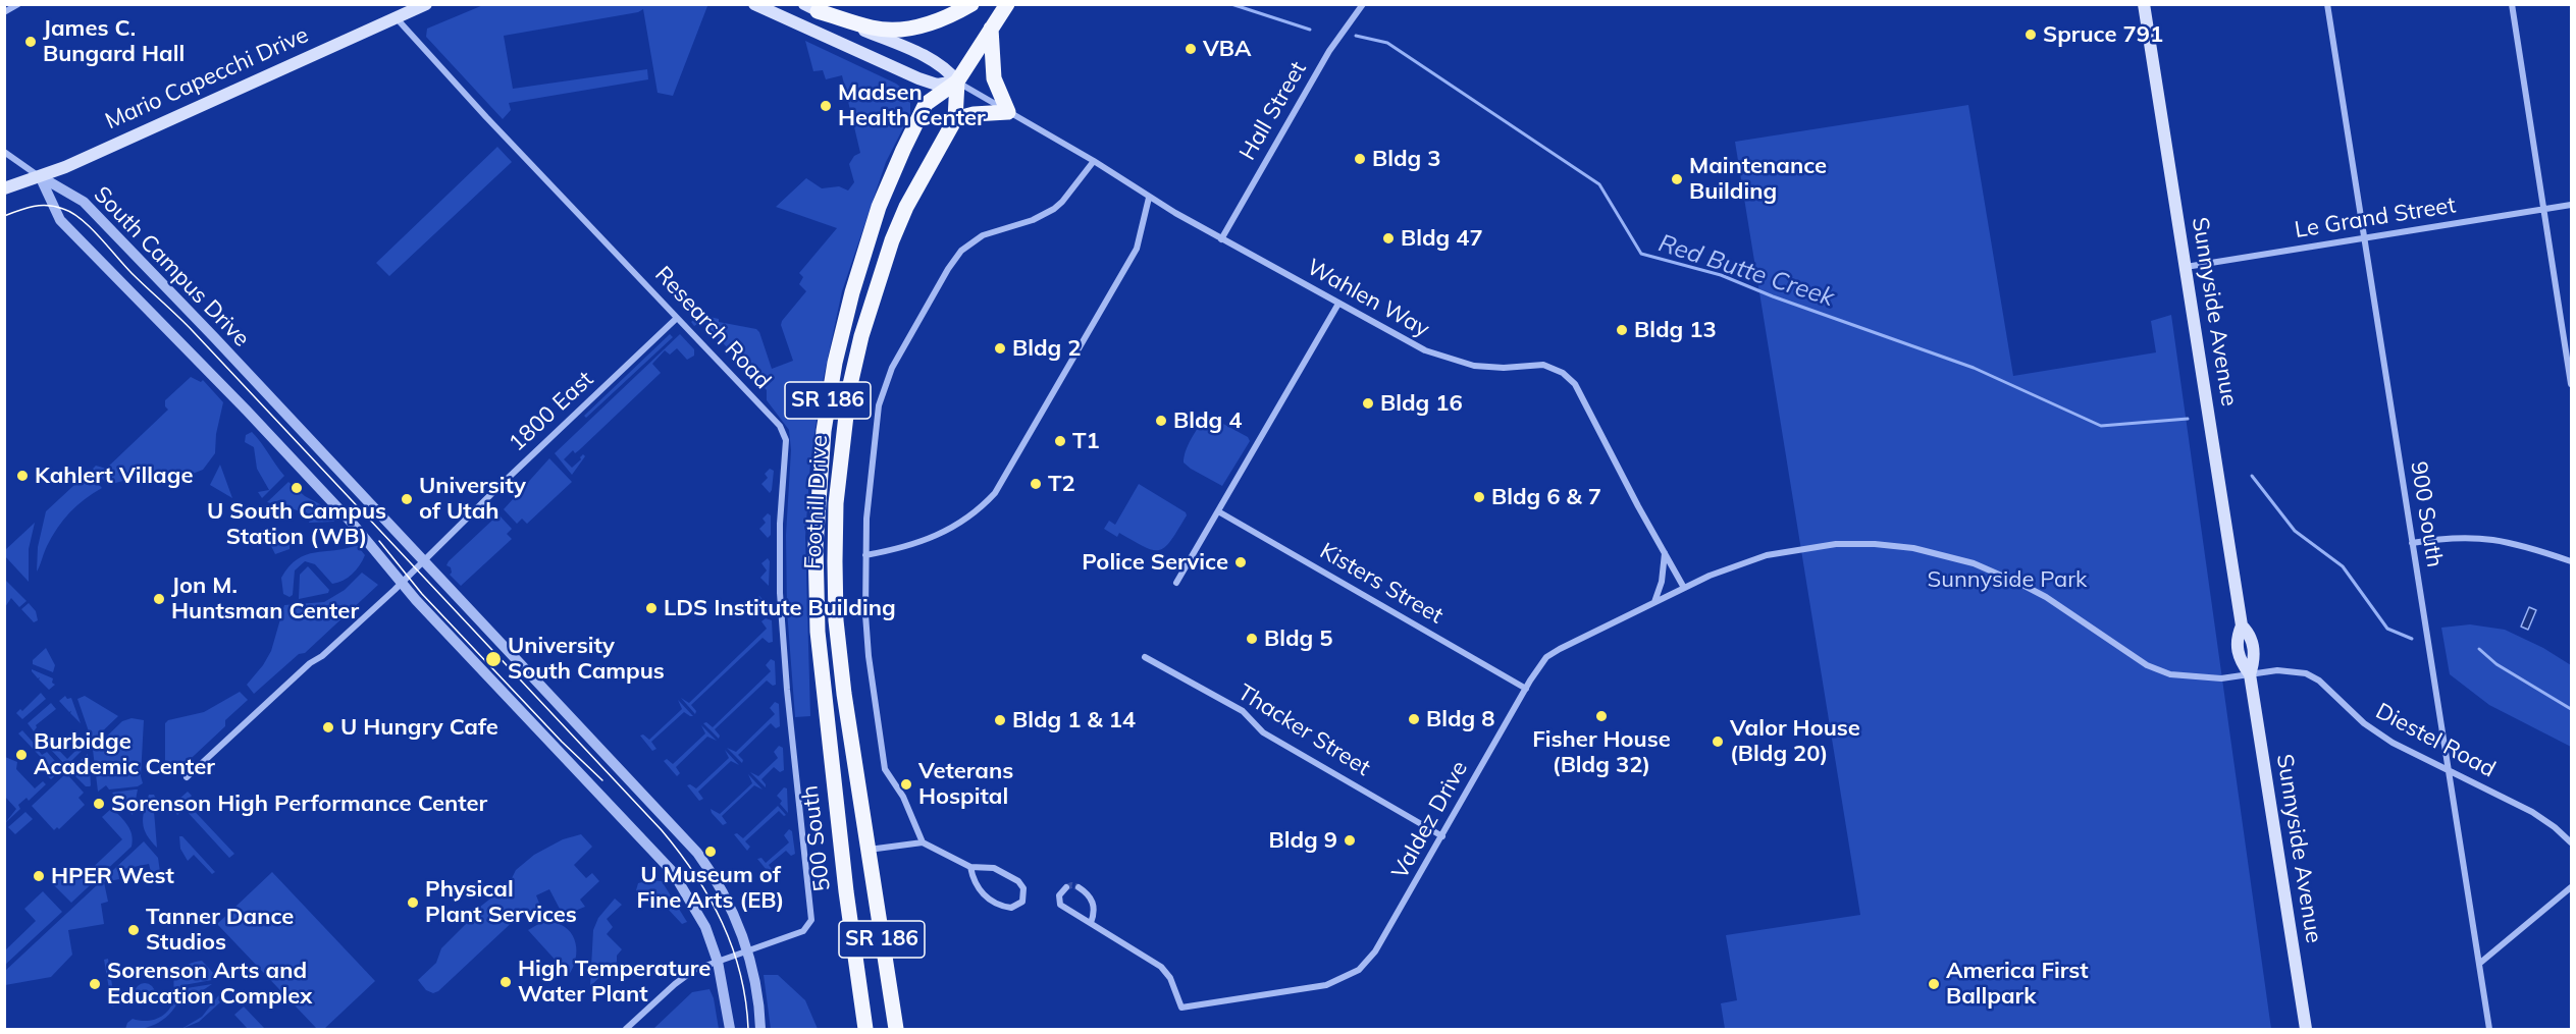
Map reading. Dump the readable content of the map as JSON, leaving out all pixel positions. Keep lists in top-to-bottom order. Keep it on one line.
{"streets":{"main road":["Mario Capecchi Drive","Sunnyside Avenue","SR 186","Foothill Drive","500 South"],"street":["Hall Street","Le Grand Street","South Campus Drive","Wahlen Way","Research Road","1800 East","900 South","Kisters Street","Thacker Street","Diestel Road","Valdez Drive"]},"crossings":[["Mario Capecchi Drive","South Campus Drive"],["Mario Capecchi Drive","Research Road"],["Hall Street","Wahlen Way"],["Le Grand Street","Sunnyside Avenue"],["Le Grand Street","900 South"],["South Campus Drive","Research Road"],["South Campus Drive","1800 East"],["Wahlen Way","Foothill Drive"],["Wahlen Way","Valdez Drive"],["Sunnyside Avenue","Diestel Road"],["Research Road","1800 East"],["Foothill Drive","500 South"],["900 South","Diestel Road"],["Kisters Street","Valdez Drive"],["Thacker Street","Valdez Drive"],["Diestel Road","Valdez Drive"]],"water":["Red Butte Creek"],"parks":["Sunnyside Park"],"places":["Spruce 791","James C. Bungard Hall","VBA","Madsen Health Center","Bldg 3","Maintenance Building","Bldg 47","Bldg 13","Bldg 2","Bldg 16","Bldg 4","T1","Kahlert Village","T2","U South Campus Station (WB)","Bldg 6 & 7","University of Utah","Police Service","Jon M. Huntsman Center","LDS Institute Building","Bldg 5","University South Campus","Fisher House (Bldg 32)","Bldg 8","Bldg 1 & 14","U Hungry Cafe","Valor House (Bldg 20)","Burbidge Academic Center","Veterans Hospital","Sorenson High Performance Center","Bldg 9","U Museum of Fine Arts (EB)","HPER West","Physical Plant Services","Tanner Dance Studios","High Temperature Water Plant","Sorenson Arts and Education Complex","America First Ballpark"]}
